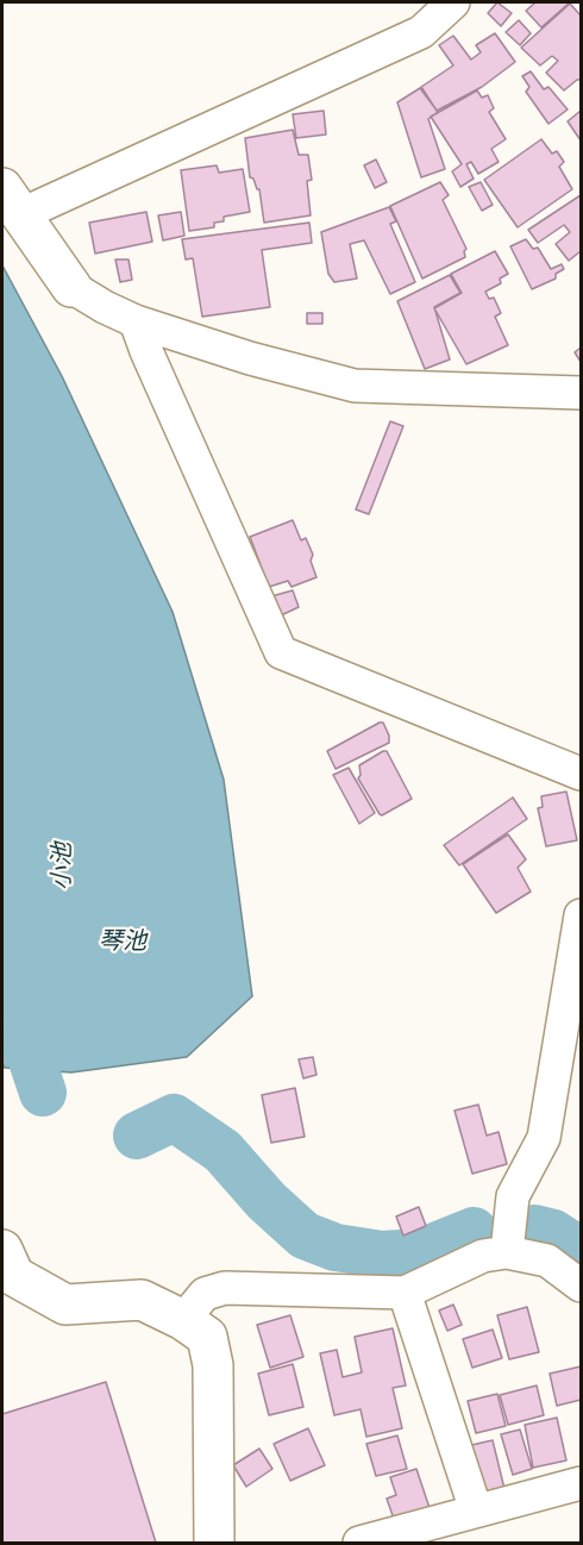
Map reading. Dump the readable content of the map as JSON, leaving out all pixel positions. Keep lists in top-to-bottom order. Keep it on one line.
{"water":["小池","琴池"]}
